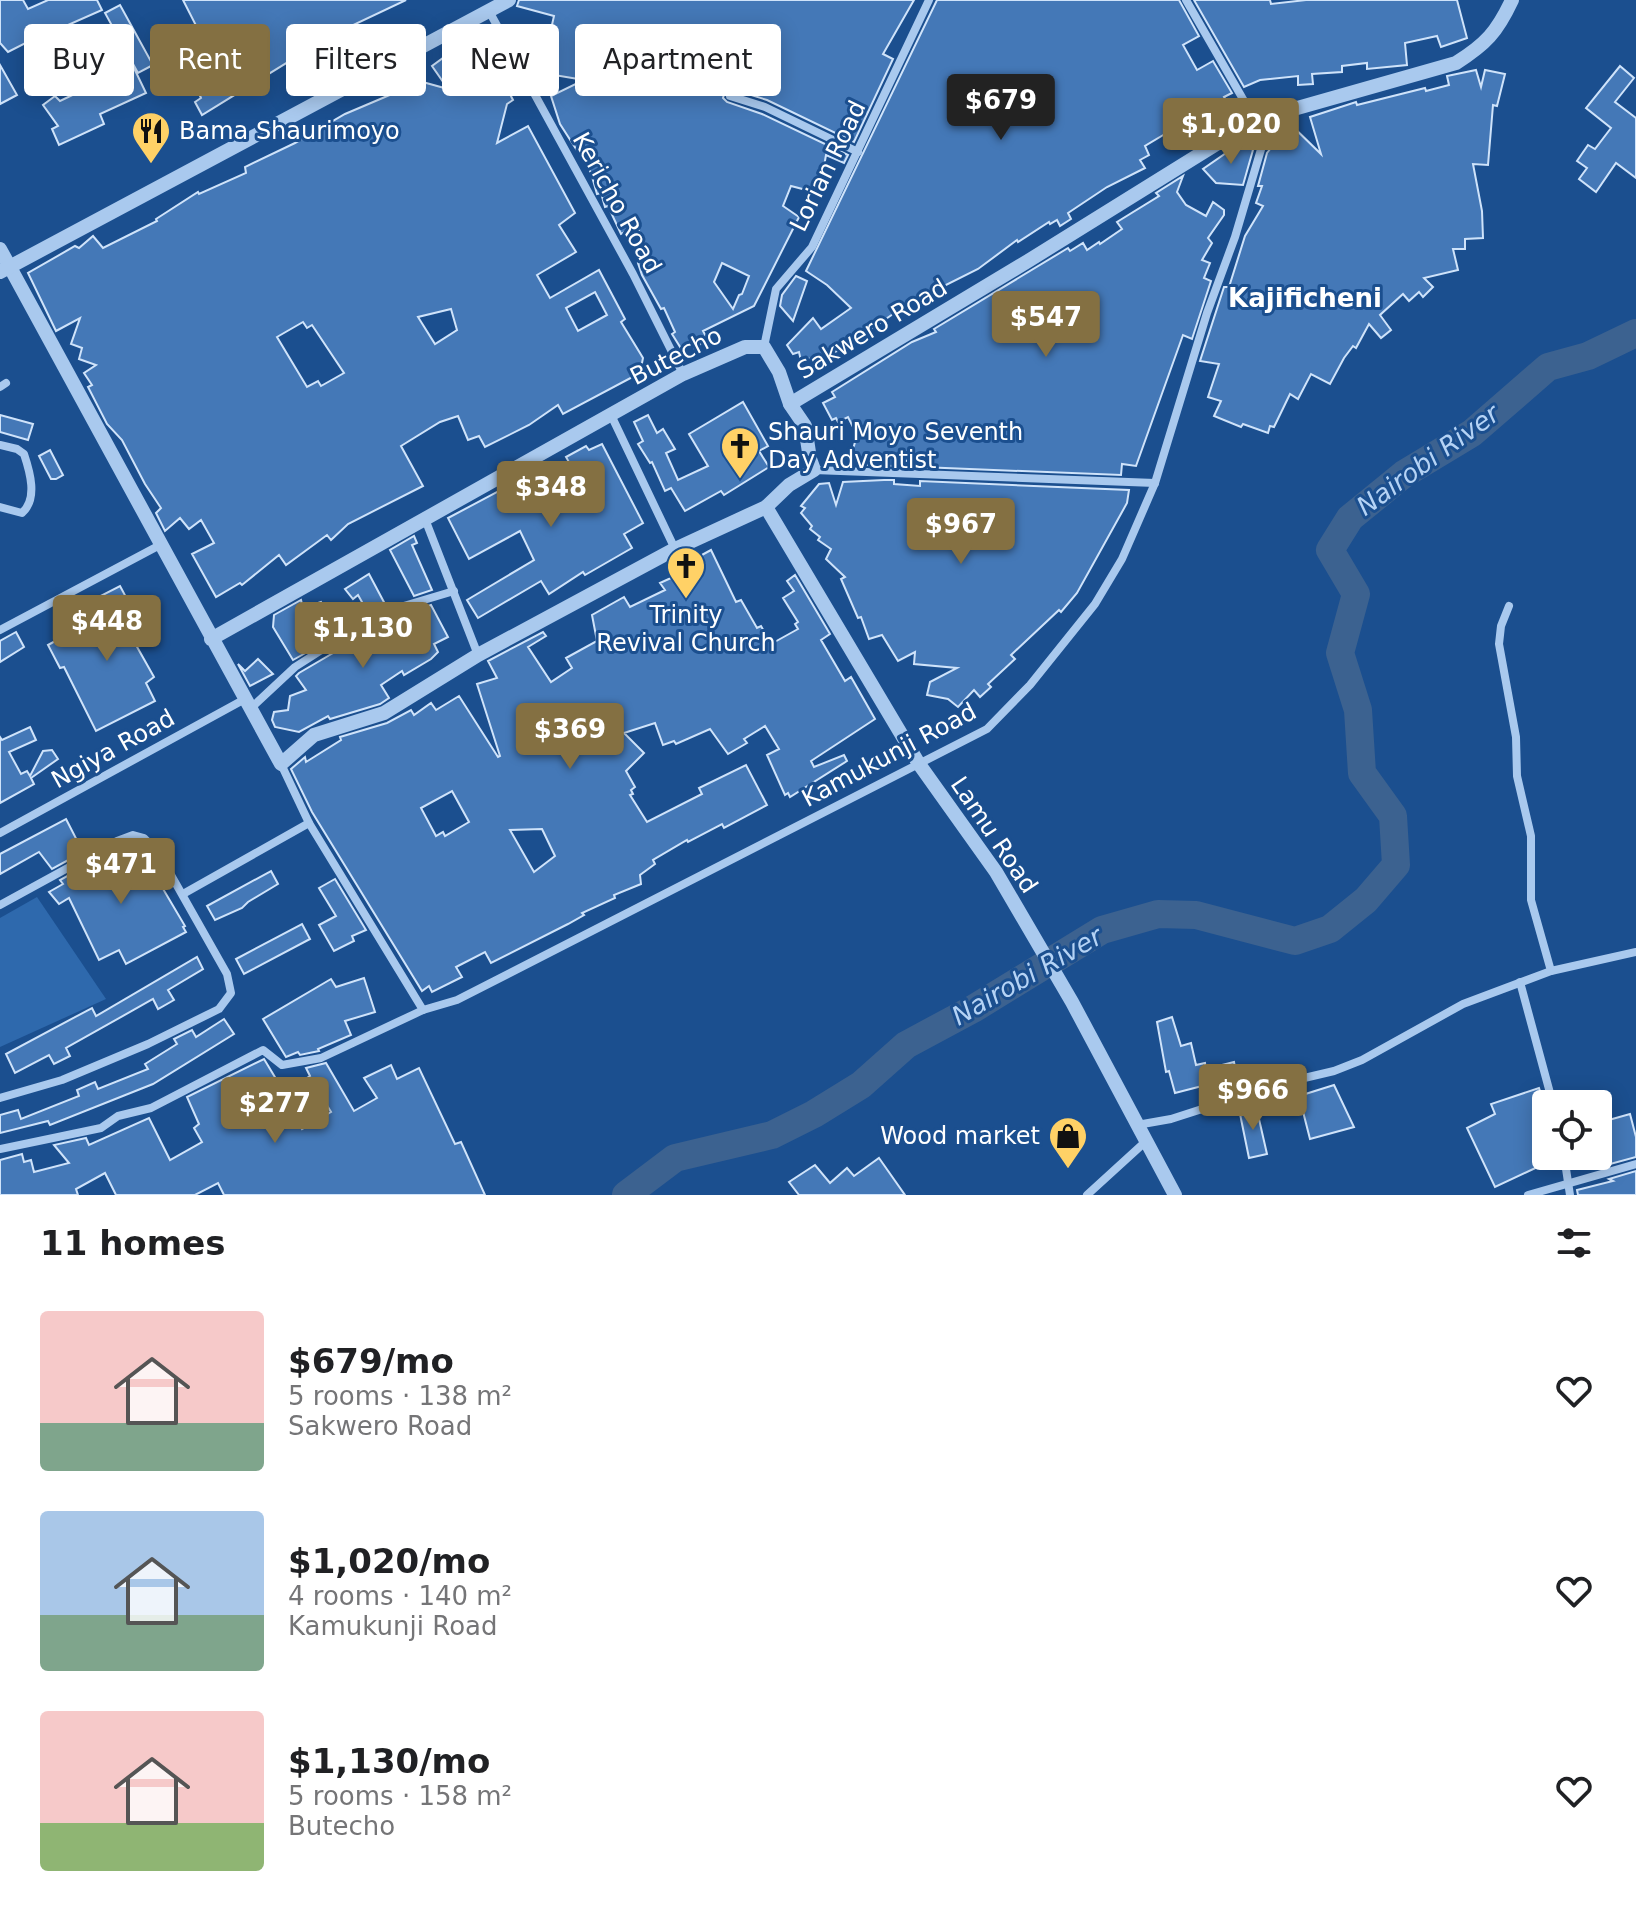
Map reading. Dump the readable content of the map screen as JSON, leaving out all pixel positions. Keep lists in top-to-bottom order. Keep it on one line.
{"streets":{"street":["Lorian Road","Kericho Road","Sakwero Road","Butecho","Ngiya Road","Kamukunji Road","Lamu Road"]},"crossings":[["Lorian Road","Butecho"],["Kericho Road","Butecho"],["Sakwero Road","Kamukunji Road"],["Kamukunji Road","Lamu Road"]],"districts":["Kajificheni"],"water":["Nairobi River"],"places":{"restaurant":["Bama Shaurimoyo"],"church":["Shauri Moyo Seventh Day Adventist","Trinity Revival Church"],"shop":["Wood market"]},"page":{"chip":["Buy","Rent","Filters","New","Apartment"],"price":["$679","$1,020","$547","$348","$967","$448","$1,130","$369","$471","$966","$277"],"heading":"11 homes","list":[{"name":"$679/mo","note":"5 rooms · 138 m² · Sakwero Road"},{"name":"$1,020/mo","note":"4 rooms · 140 m² · Kamukunji Road"},{"name":"$1,130/mo","note":"5 rooms · 158 m² · Butecho"}]}}
